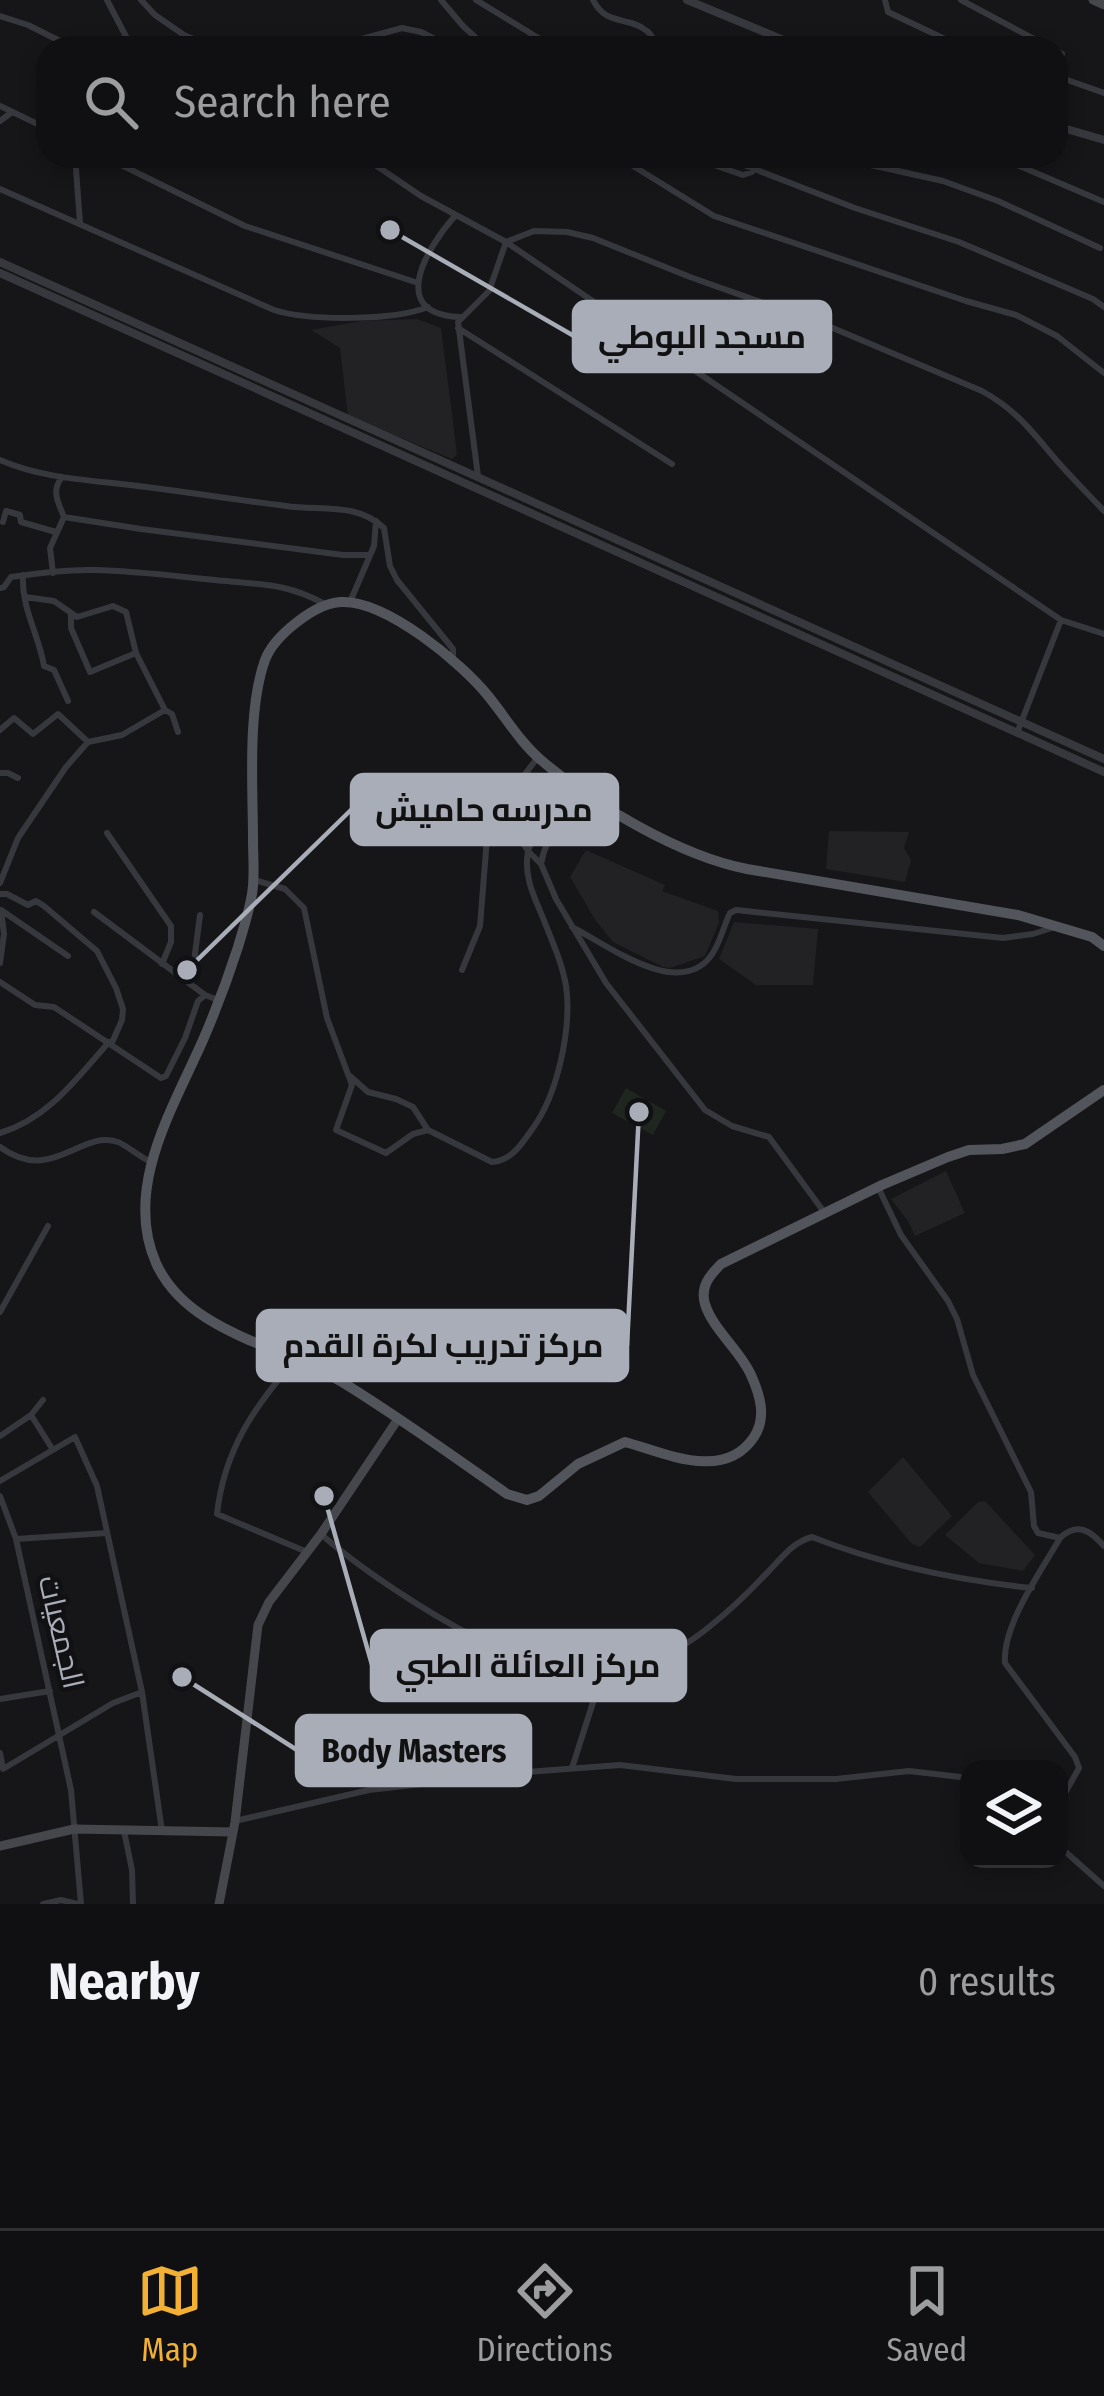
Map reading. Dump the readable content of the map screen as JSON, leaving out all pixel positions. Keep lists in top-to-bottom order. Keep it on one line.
{"streets":{"street":["الجمعيات"]},"places":["مسجد البوطي","مدرسه حاميش","مركز تدريب لكرة القدم","مركز العائلة الطبي","Body Masters"],"page":{"search":"Search here","heading":["Nearby","0 results"],"nav":["Map","Directions","Saved"]}}
